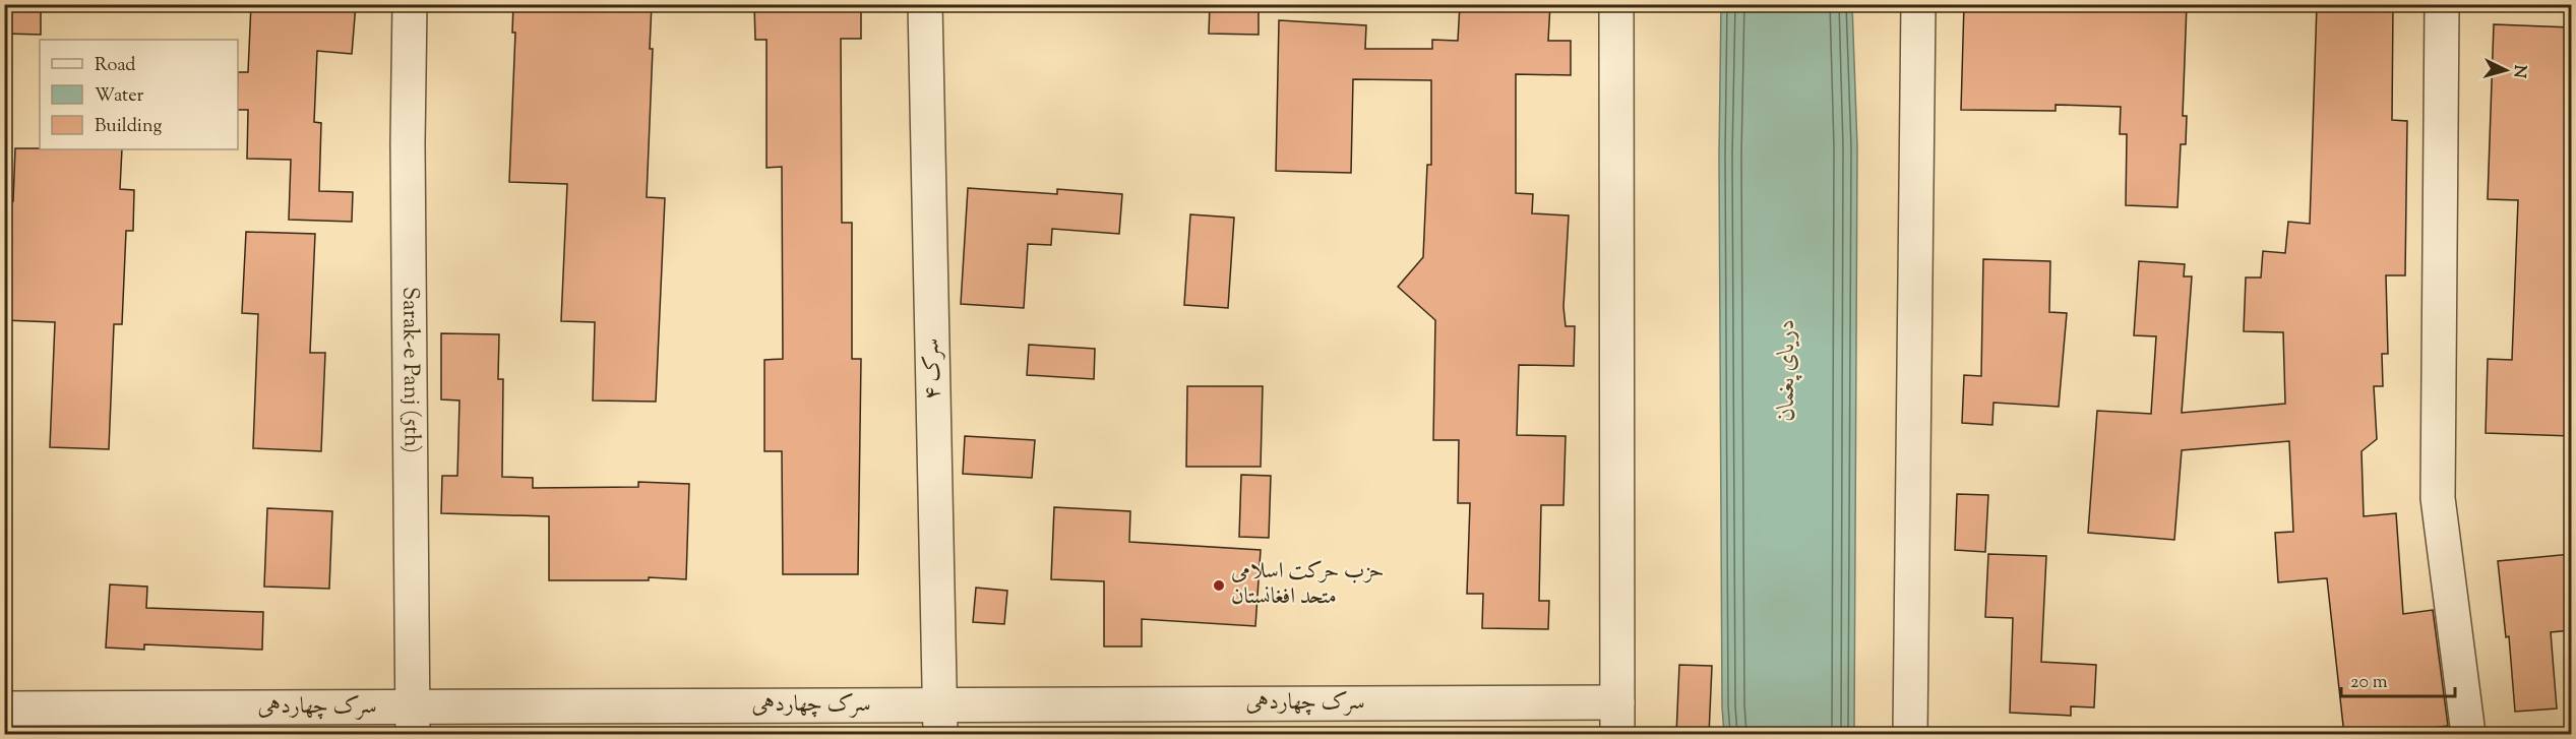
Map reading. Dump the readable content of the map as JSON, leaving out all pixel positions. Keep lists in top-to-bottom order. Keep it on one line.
{"streets":{"street":["سرک ۴","Sarak-e Panj (5th)","سرک چهاردهی"]},"crossings":[["سرک ۴","سرک چهاردهی"],["Sarak-e Panj (5th)","سرک چهاردهی"]],"water":["دریای پغمان"],"places":["حزب حرکت اسلامی متحد افغانستان"],"legend":["Road","Water","Building"],"scale_bar":"20 m","north":"right"}
